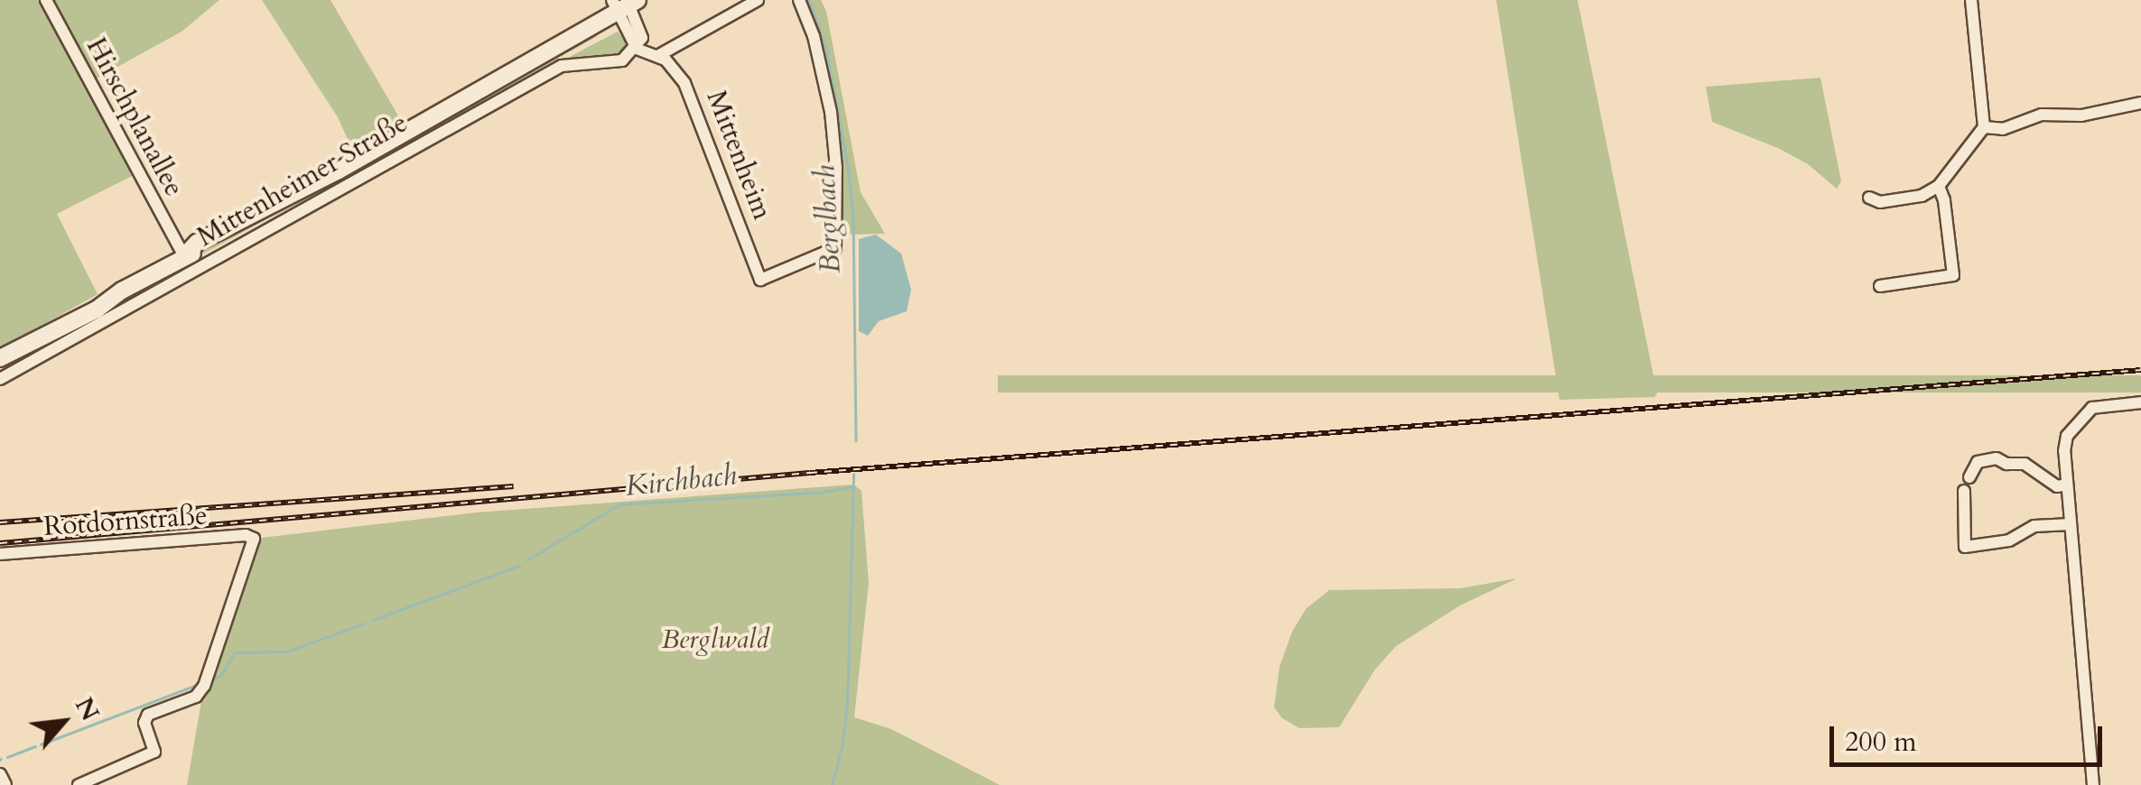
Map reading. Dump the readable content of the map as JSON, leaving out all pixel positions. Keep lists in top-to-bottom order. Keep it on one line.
{"streets":{"main road":["Mittenheimer Straße"],"street":["Hirschplanallee","Mittenheim","Rotdornstraße"]},"crossings":[["Hirschplanallee","Mittenheimer Straße"]],"water":["Berglbach","Kirchbach"],"parks":["Berglwald"],"scale_bar":"200 m","north":"top right"}
